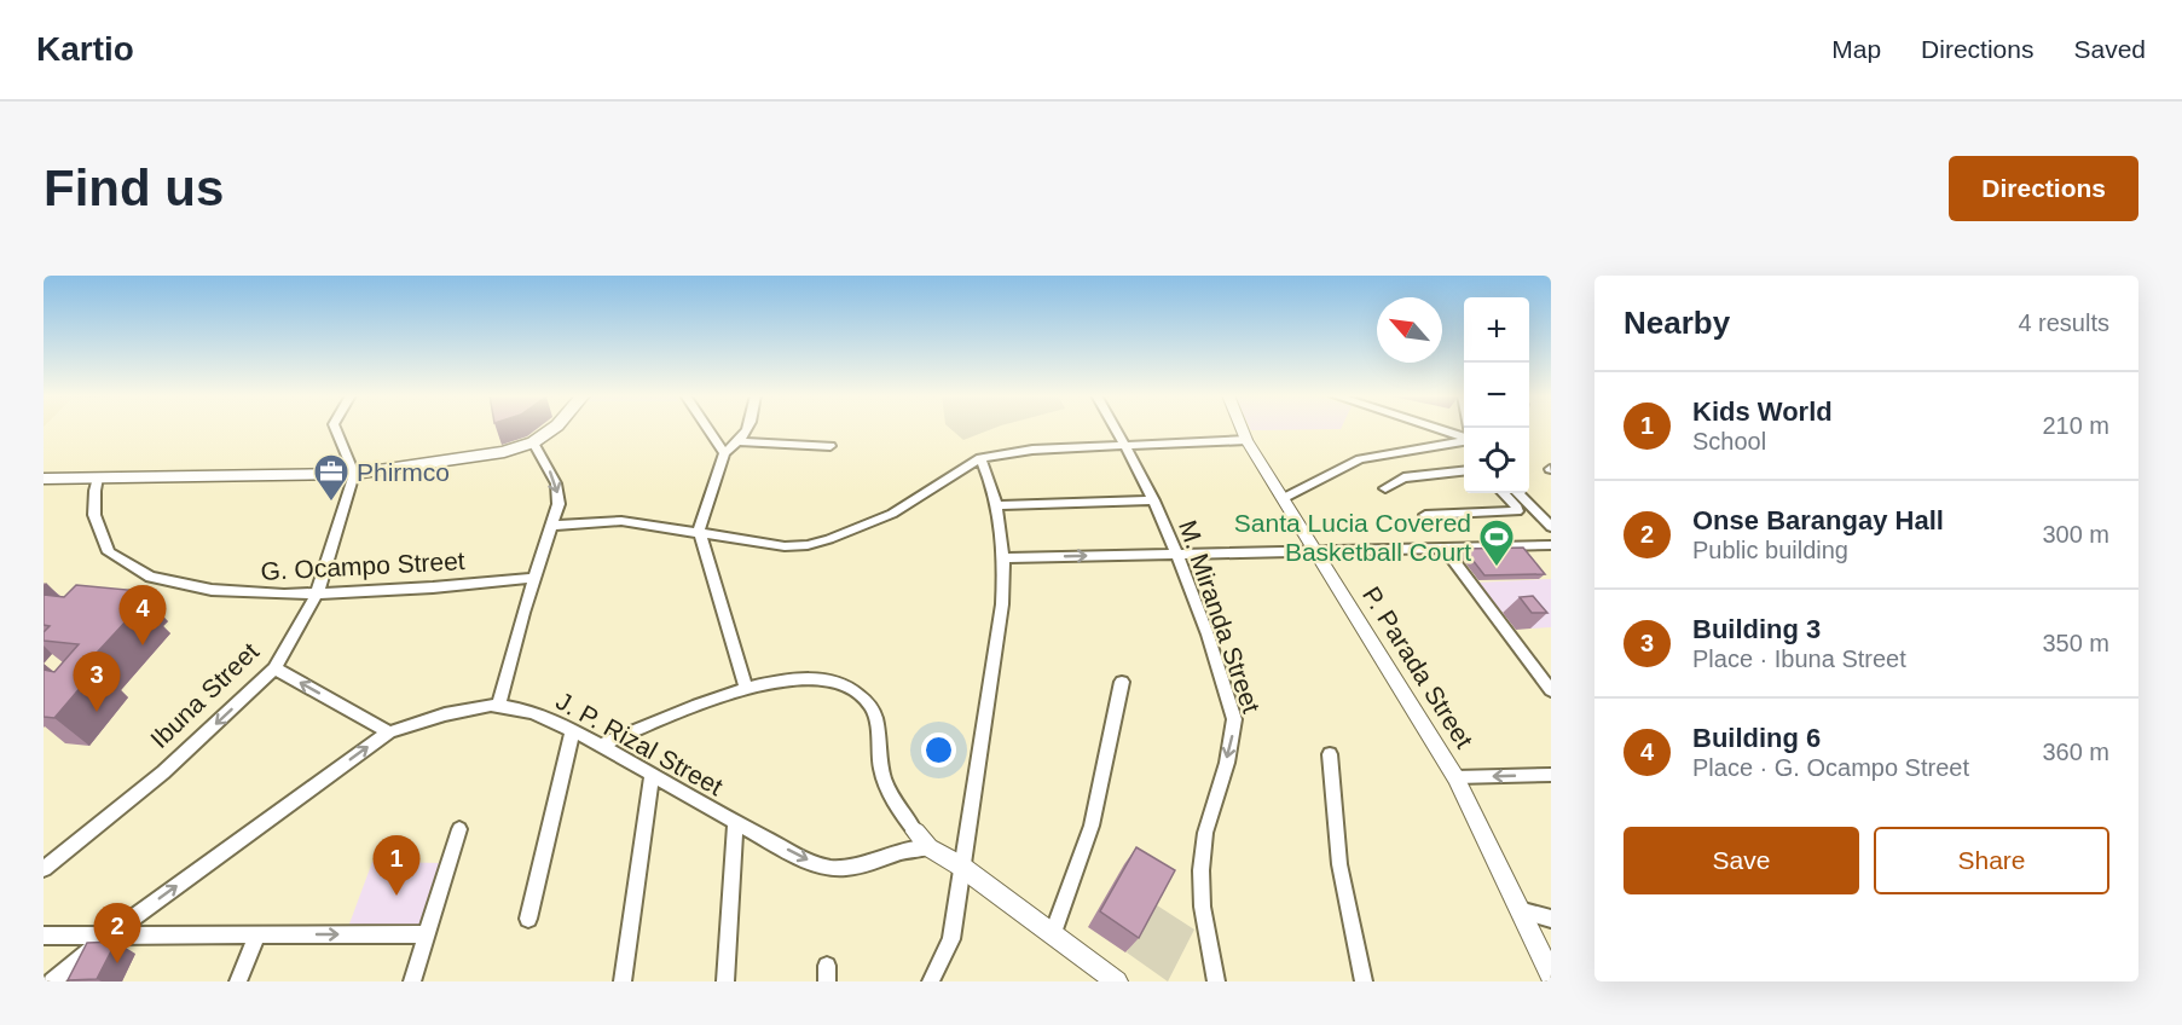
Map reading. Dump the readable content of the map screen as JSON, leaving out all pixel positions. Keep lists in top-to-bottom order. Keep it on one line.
{"streets":{"street":["G. Ocampo Street","M. Miranda Street","P. Parada Street","Ibuna Street","J. P. Rizal Street"]},"crossings":[["G. Ocampo Street","Ibuna Street"]],"one_way":["Ibuna Street"],"places":{"office":["Phirmco"],"sports":["Santa Lucia Covered Basketball Court"]},"north":"top left","page":{"header":"Kartio","nav":["Map","Directions","Saved"],"buttons":["Directions",["Save","Share"]],"title":"Find us","heading":["Nearby","4 results"],"map_buttons":["+","−"],"list":[{"mark":"1","name":"Kids World","note":"School","value":"210 m"},{"mark":"2","name":"Onse Barangay Hall","note":"Public building","value":"300 m"},{"mark":"3","name":"Building 3","note":"Place · Ibuna Street","value":"350 m"},{"mark":"4","name":"Building 6","note":"Place · G. Ocampo Street","value":"360 m"}],"pins":["4","3","1","2"]}}
